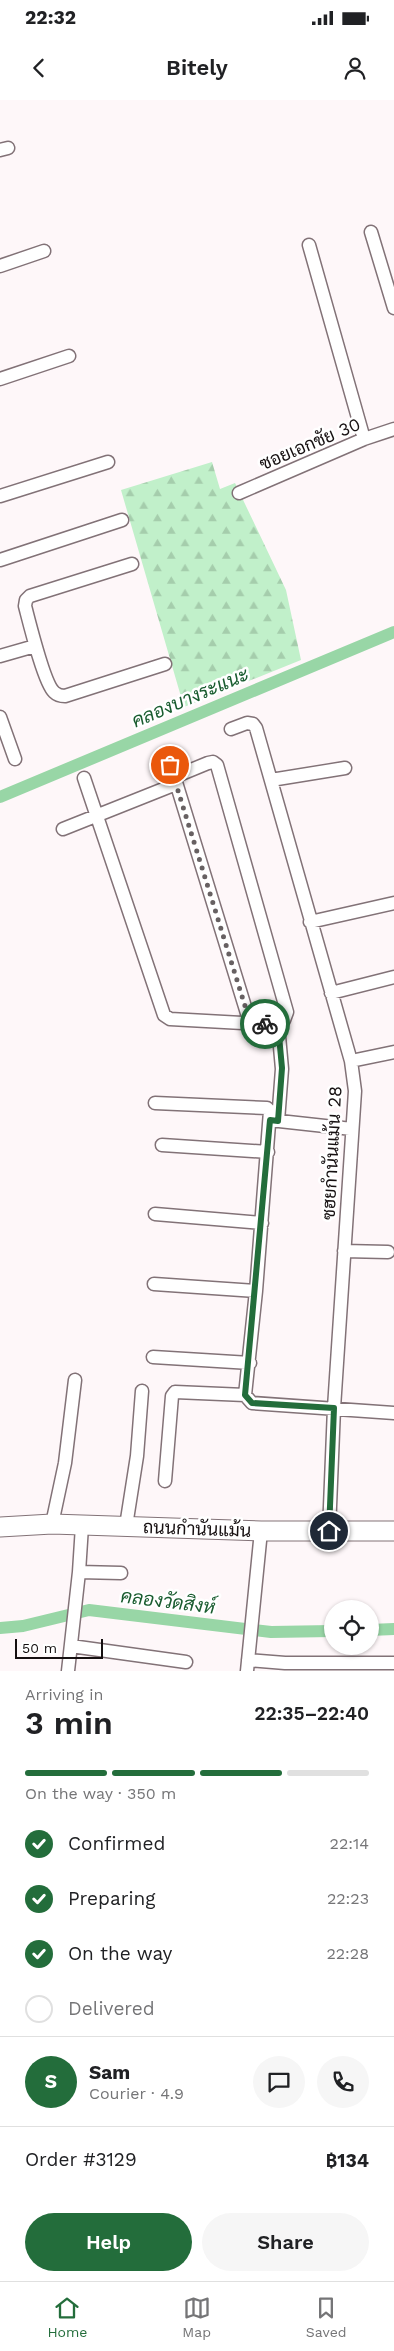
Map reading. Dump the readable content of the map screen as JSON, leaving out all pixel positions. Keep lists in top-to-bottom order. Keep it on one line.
{"streets":{"street":["ซอยเอกชัย 30","ซฮยกำนันแม้น 28","ถนนกำนันแม้น"]},"crossings":[["ซฮยกำนันแม้น 28","ถนนกำนันแม้น"]],"water":["คลองบางระแนะ","คลองวัดสิงห์"],"scale_bar":"50 m","page":{"status":"22:32","header":"Bitely","scale":"50 m","heading":["3 min","Arriving in","22:35–22:40"],"panel":["Sam","Courier · 4.9","Order #3129","฿134"],"bar":"On the way · 350 m","list":[["Confirmed","22:14"],["Preparing","22:23"],["On the way","22:28"],"Delivered"],"round":"S","buttons":["Help","Share"],"tabs":["Home","Map","Saved"]}}
